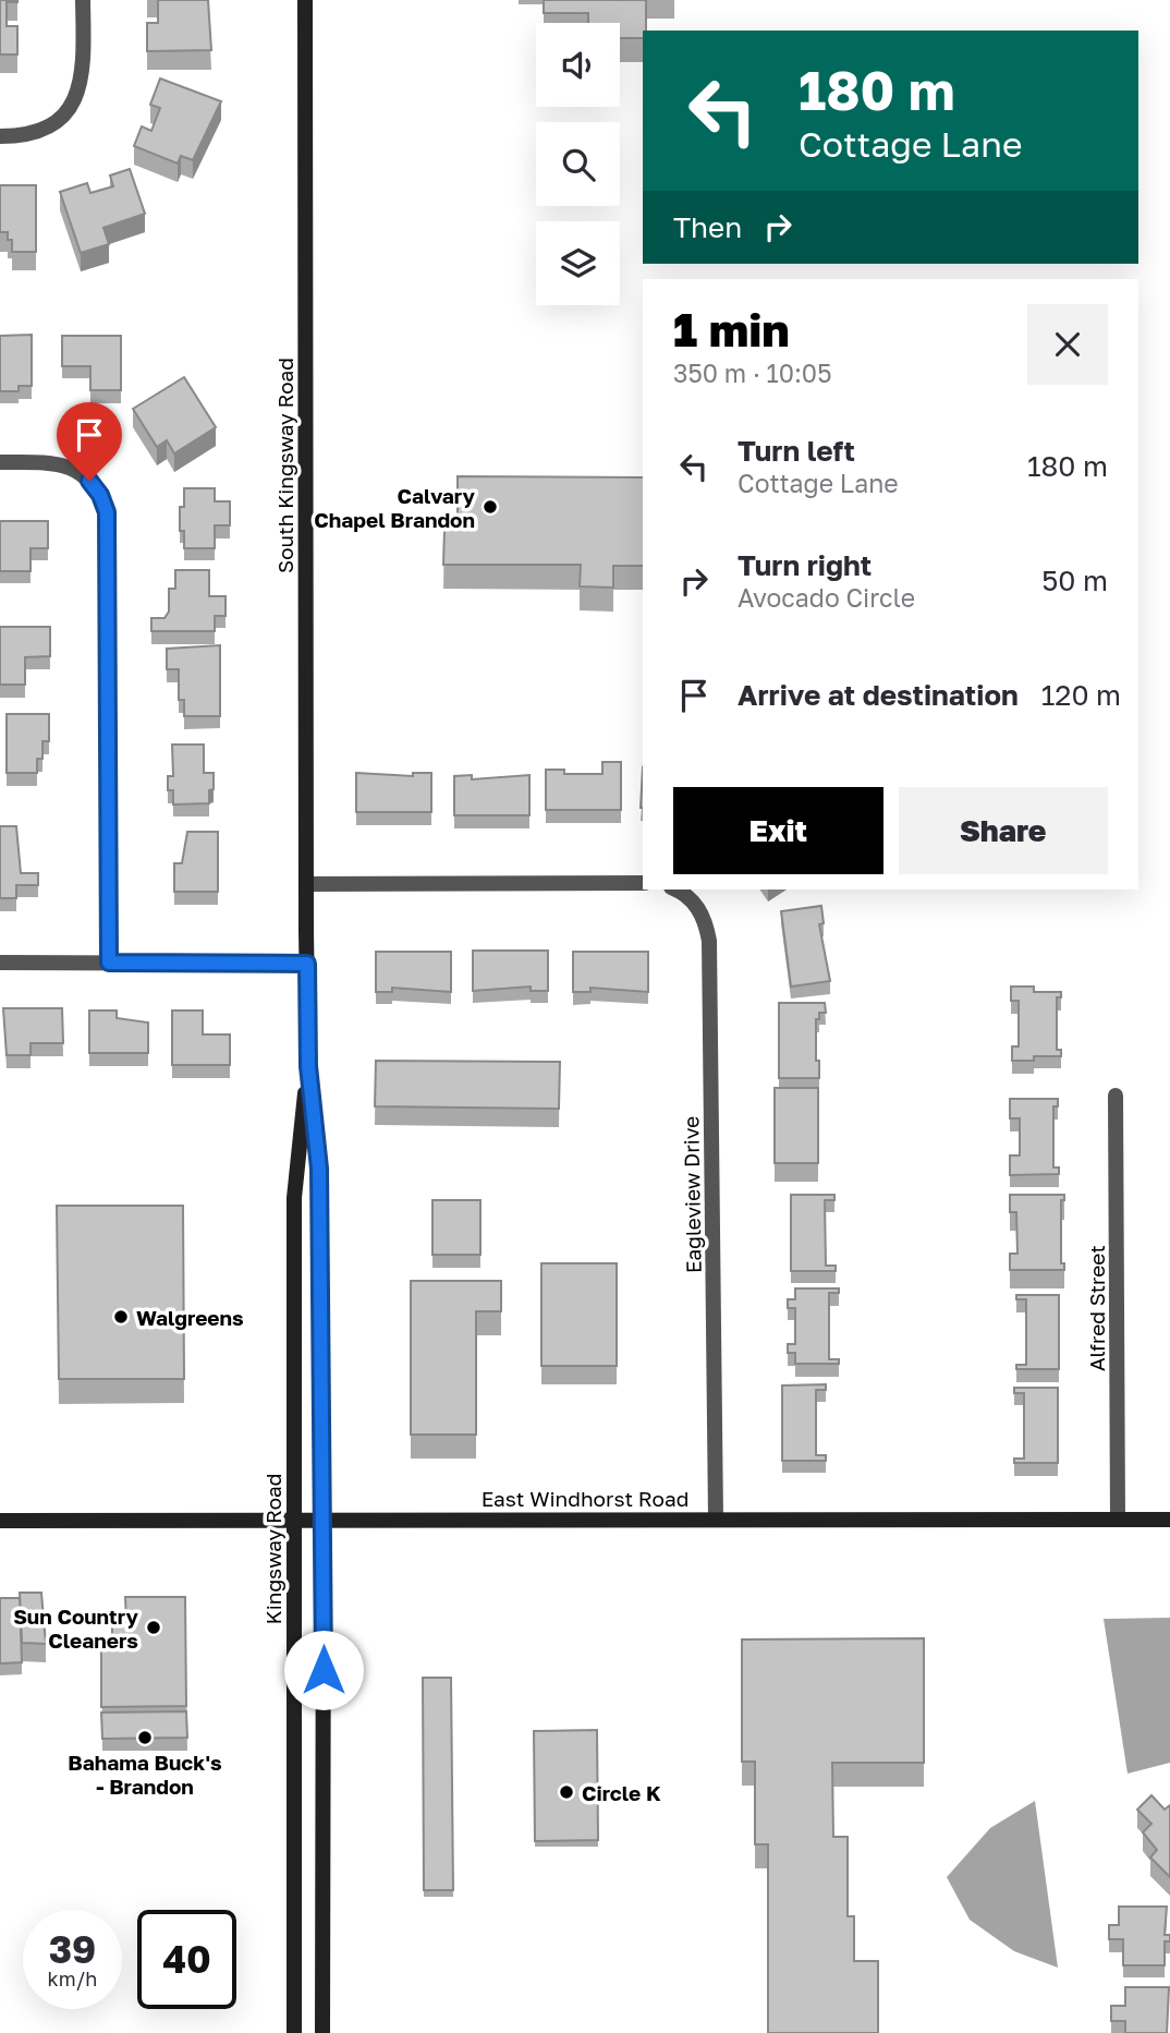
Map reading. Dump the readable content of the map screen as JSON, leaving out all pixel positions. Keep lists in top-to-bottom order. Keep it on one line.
{"streets":{"street":["South Kingsway Road","Eagleview Drive","Alfred Street","East Windhorst Road","Kingsway Road"]},"crossings":[["South Kingsway Road","Kingsway Road"],["Eagleview Drive","East Windhorst Road"],["Alfred Street","East Windhorst Road"],["East Windhorst Road","Kingsway Road"]],"places":["Calvary Chapel Brandon","Walgreens","Sun Country Cleaners","Bahama Buck's - Brandon","Circle K"],"page":{"turn":["180 m","Cottage Lane"],"then":"Then","heading":["1 min","350 m · 10:05"],"list":[{"name":"Turn left","note":"Cottage Lane","value":"180 m"},{"name":"Turn right","note":"Avocado Circle","value":"50 m"},{"name":"Arrive at destination","value":"120 m"}],"buttons":["Exit","Share"],"speed":"39 km/h","limit":"40"}}
